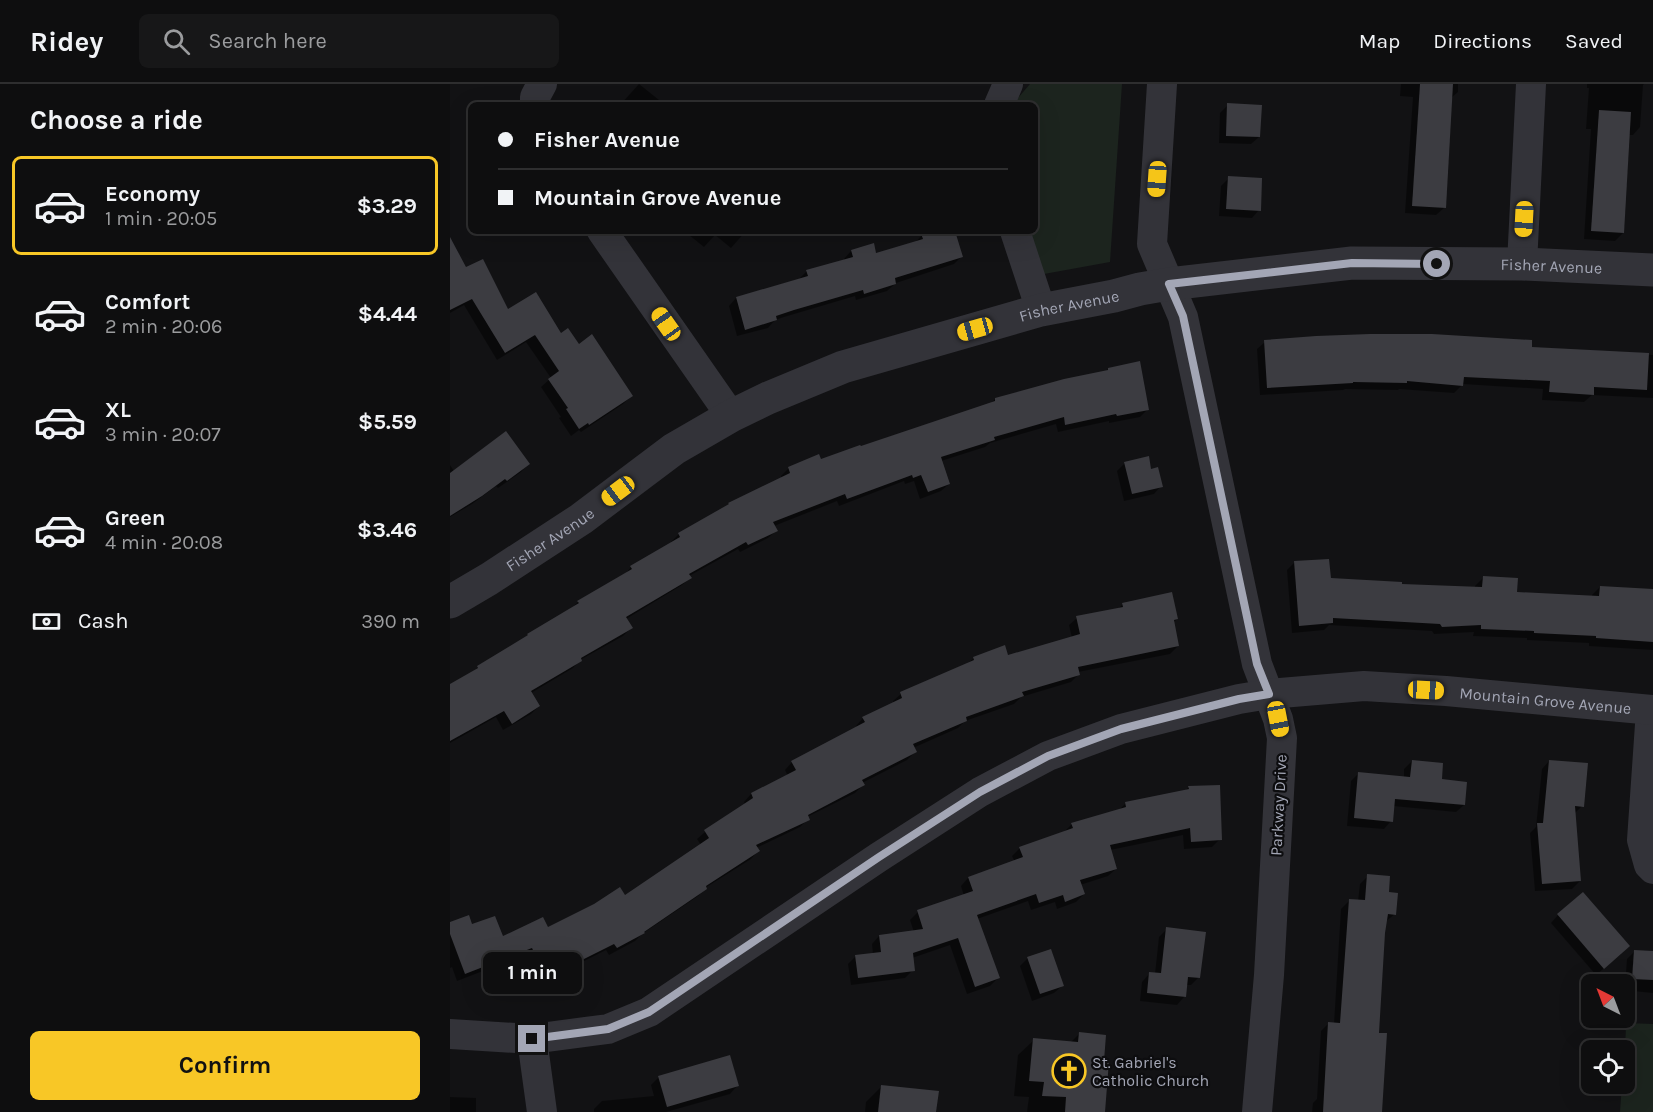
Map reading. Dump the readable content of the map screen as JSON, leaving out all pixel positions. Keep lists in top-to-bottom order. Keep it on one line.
{"streets":{"street":["Fisher Avenue","Mountain Grove Avenue","Parkway Drive"]},"crossings":[["Fisher Avenue","Parkway Drive"],["Mountain Grove Avenue","Parkway Drive"]],"places":{"church":["St. Gabriel's Catholic Church"]},"north":"top left","page":{"header":"Ridey","search":"Search here","nav":["Map","Directions","Saved"],"heading":"Choose a ride","banner":["Fisher Avenue","Mountain Grove Avenue"],"list":[{"name":"Economy","note":"1 min · 20:05","value":"$3.29"},{"name":"Comfort","note":"2 min · 20:06","value":"$4.44"},{"name":"XL","note":"3 min · 20:07","value":"$5.59"},{"name":"Green","note":"4 min · 20:08","value":"$3.46"}],"pay":["Cash","390 m"],"bubble":"1 min","buttons":"Confirm"}}
